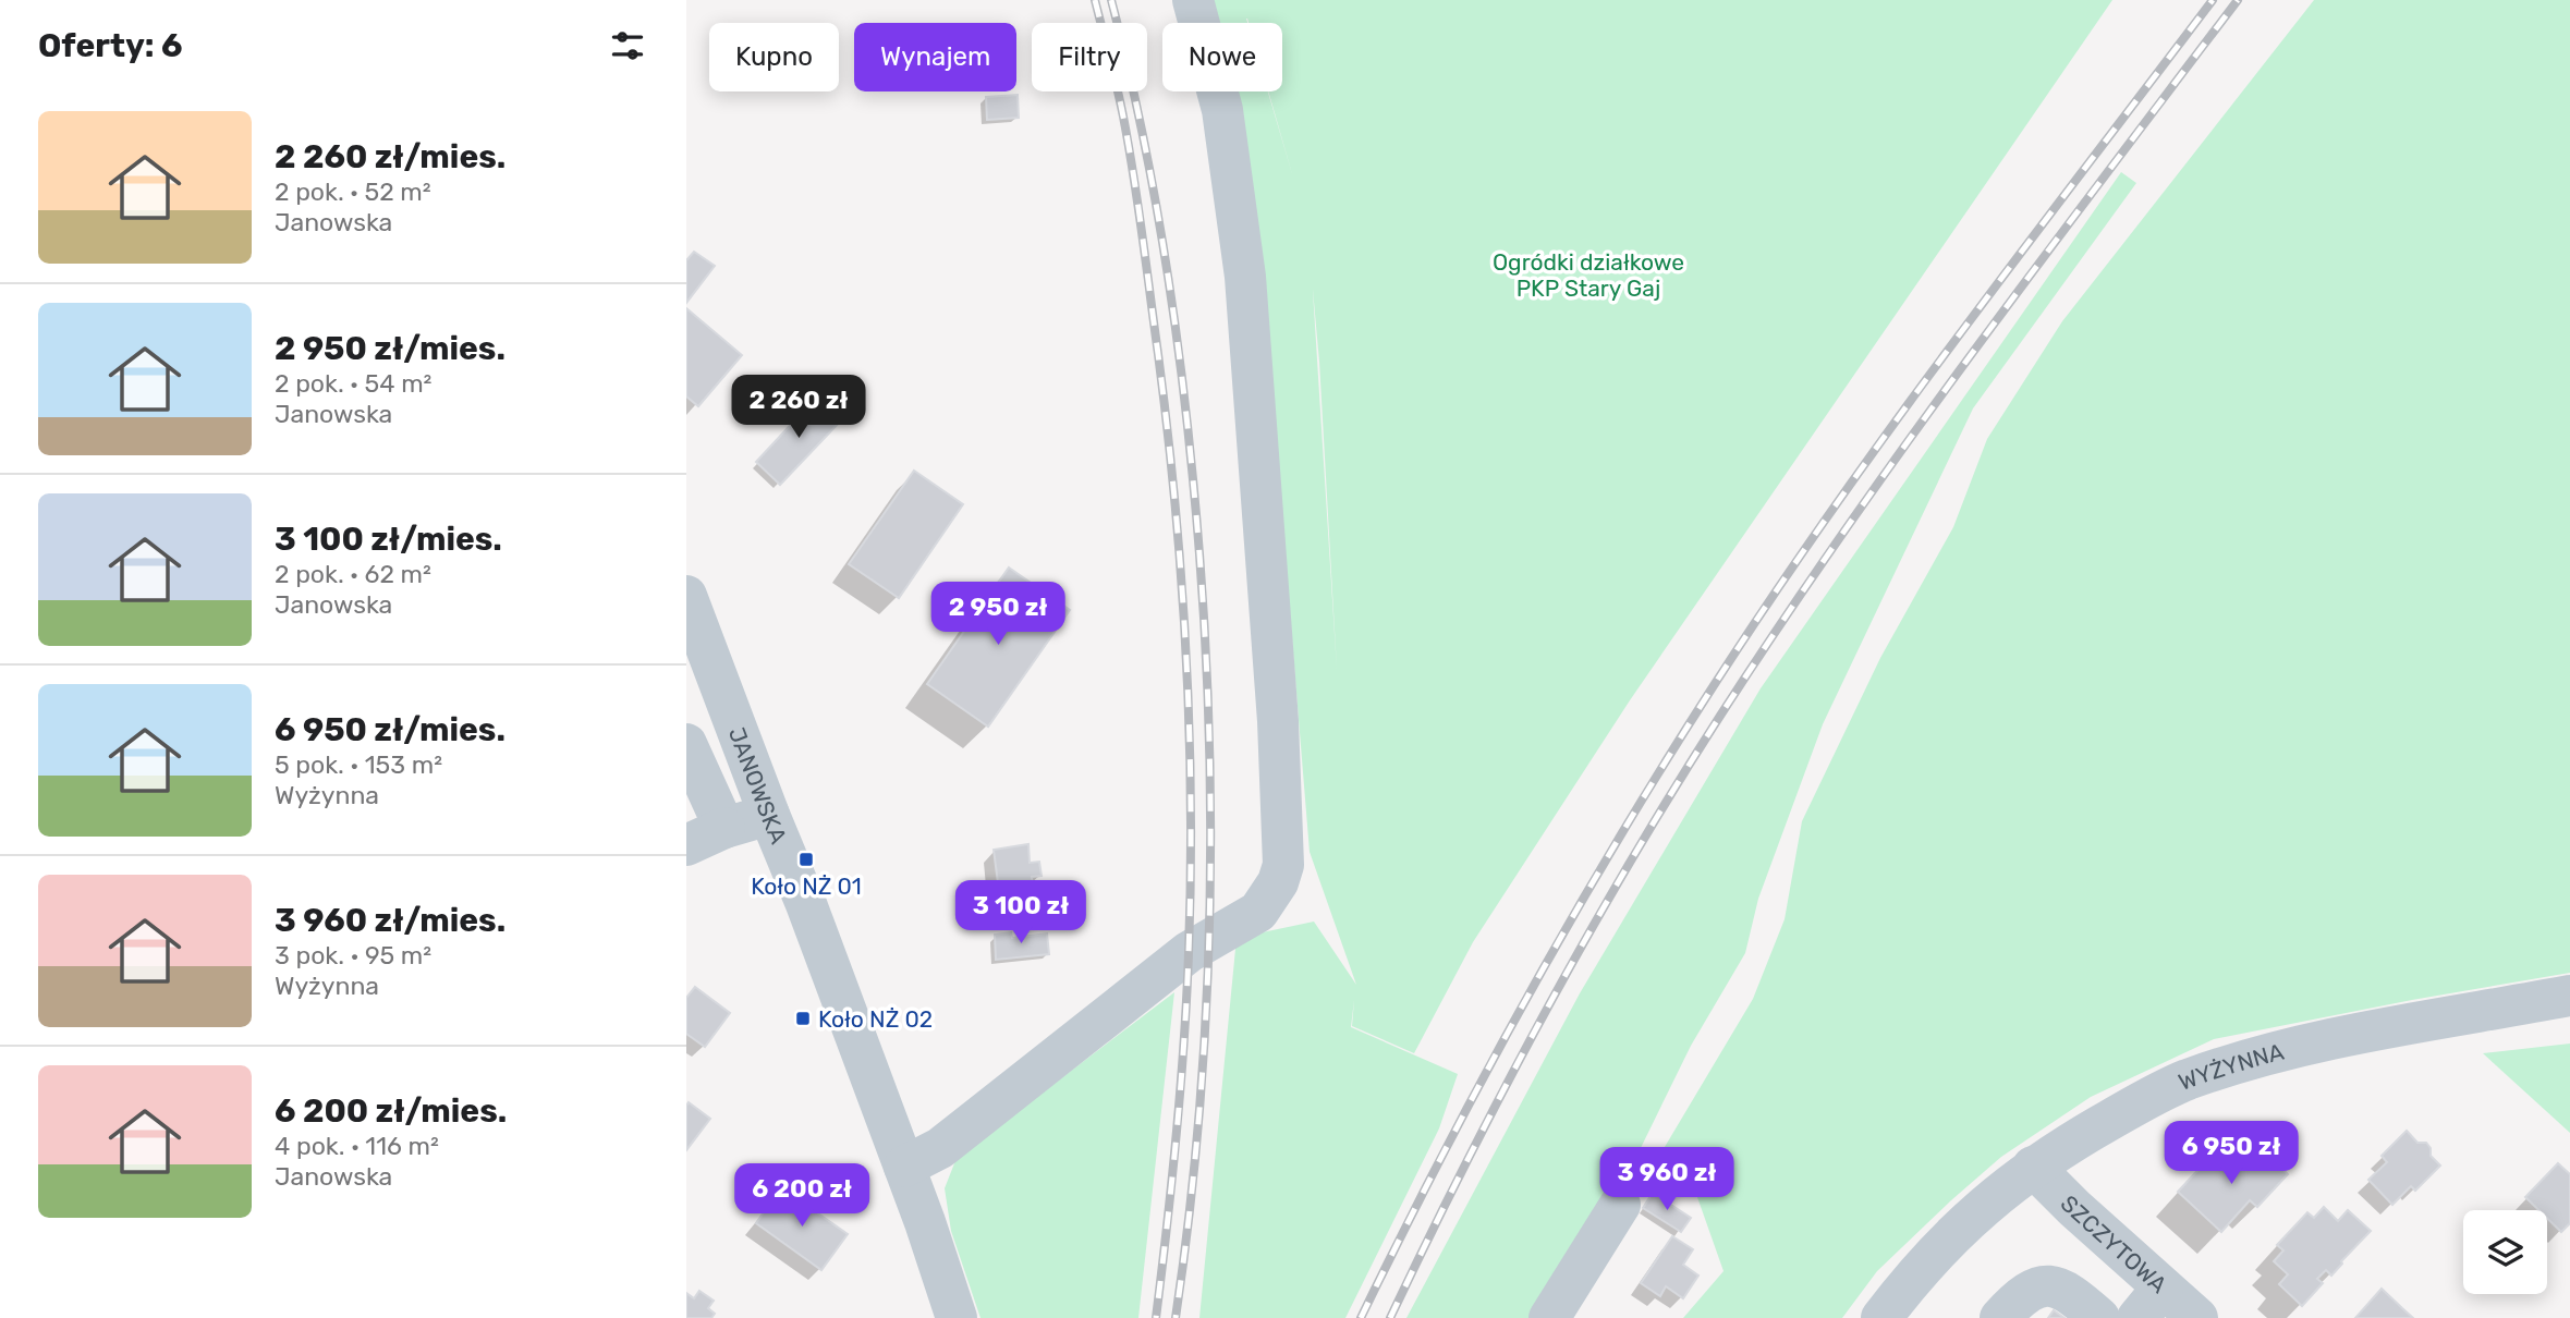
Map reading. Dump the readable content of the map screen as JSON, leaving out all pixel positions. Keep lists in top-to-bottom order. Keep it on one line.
{"streets":{"street":["JANOWSKA","WYŻYNNA","SZCZYTOWA"]},"crossings":[["WYŻYNNA","SZCZYTOWA"]],"parks":["Ogródki działkowe PKP Stary Gaj"],"places":{"transit":["Koło NŻ 01","Koło NŻ 02"]},"page":{"heading":"Oferty: 6","chip":["Kupno","Wynajem","Filtry","Nowe"],"list":[{"name":"2 260 zł/mies.","note":"2 pok. · 52 m² · Janowska"},{"name":"2 950 zł/mies.","note":"2 pok. · 54 m² · Janowska"},{"name":"3 100 zł/mies.","note":"2 pok. · 62 m² · Janowska"},{"name":"6 950 zł/mies.","note":"5 pok. · 153 m² · Wyżynna"},{"name":"3 960 zł/mies.","note":"3 pok. · 95 m² · Wyżynna"},{"name":"6 200 zł/mies.","note":"4 pok. · 116 m² · Janowska"}],"price":["2 260 zł","2 950 zł","3 100 zł","6 950 zł","3 960 zł","6 200 zł"]}}
